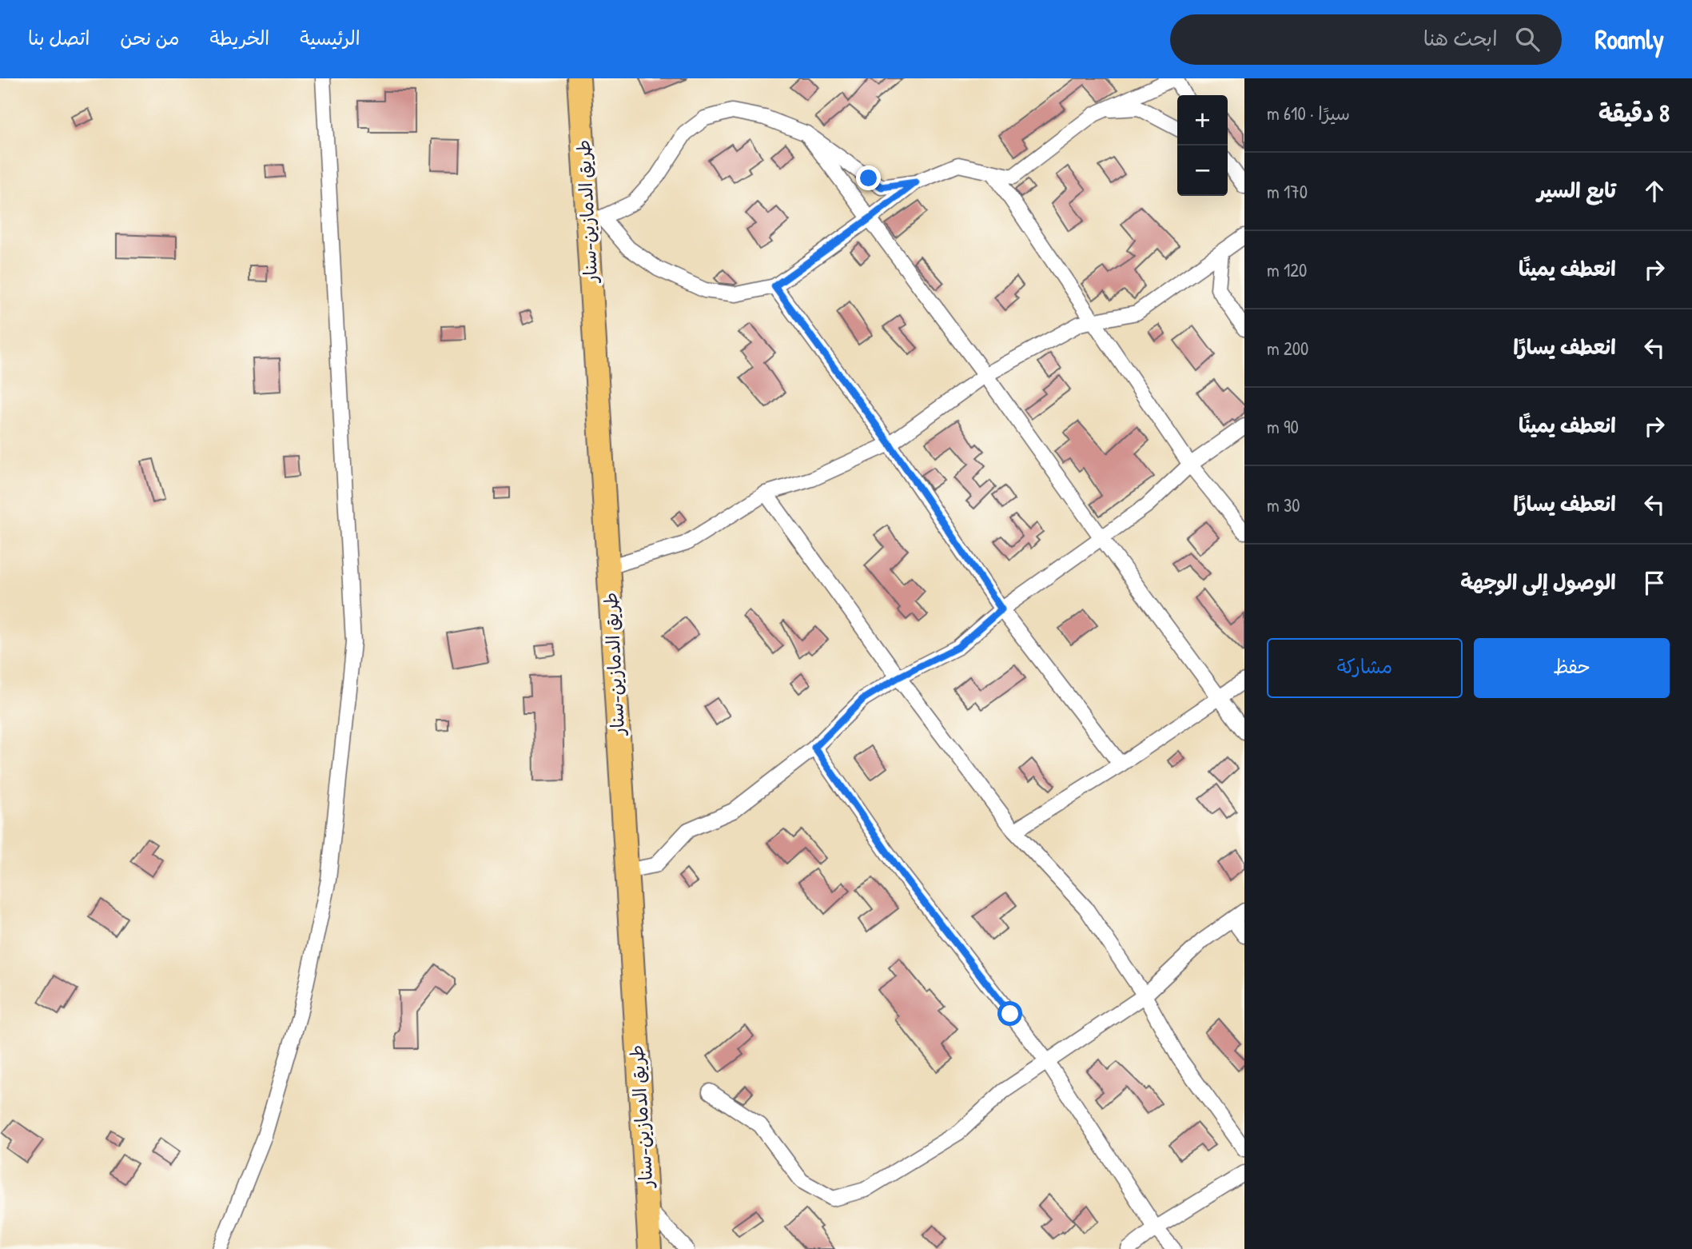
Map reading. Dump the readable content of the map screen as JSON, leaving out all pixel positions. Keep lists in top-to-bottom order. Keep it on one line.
{"streets":{"highway":["طريق الدمازين-سنار"]},"page":{"header":"Roamly","search":"ابحث هنا","nav":["الرئيسية","الخريطة","من نحن","اتصل بنا"],"heading":["8 دقيقة","سيرًا · 610 m"],"map_buttons":["+","−"],"list":[["تابع السير","170 m"],["انعطف يمينًا","120 m"],["انعطف يسارًا","200 m"],["انعطف يمينًا","90 m"],["انعطف يسارًا","30 m"],"الوصول إلى الوجهة"],"buttons":["حفظ","مشاركة"]}}
